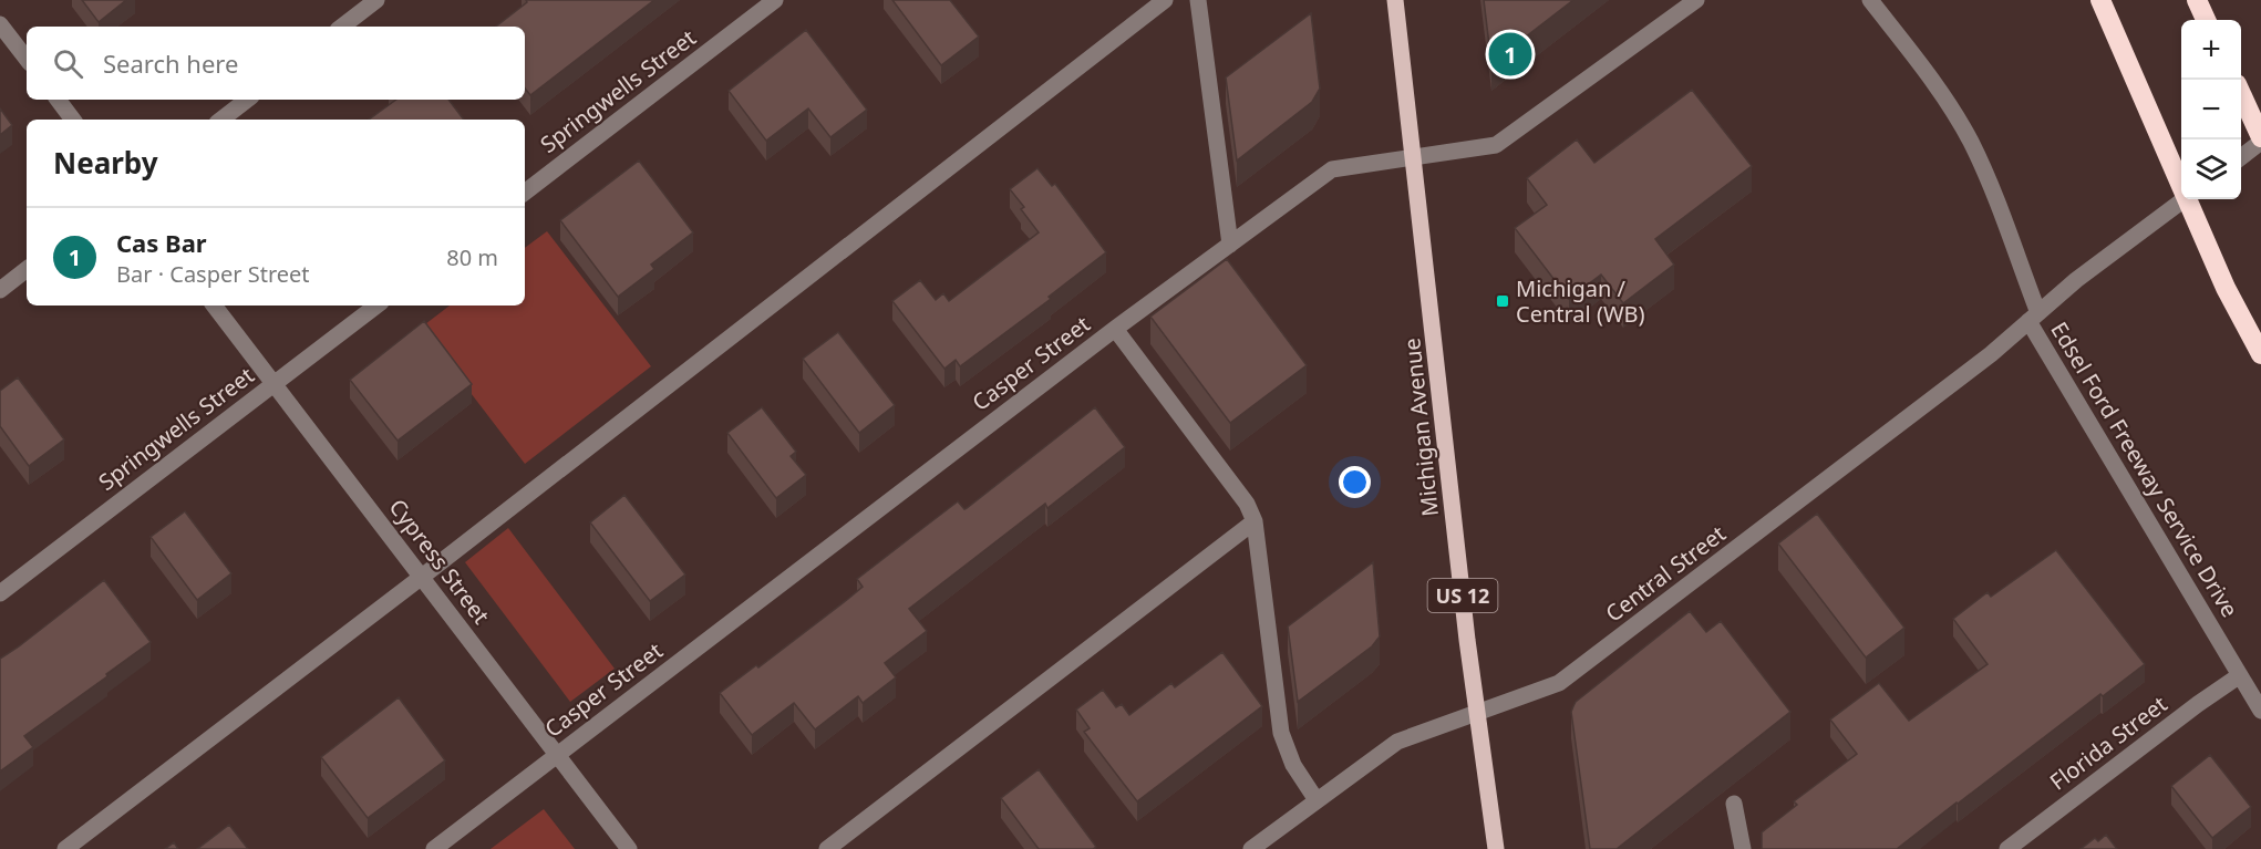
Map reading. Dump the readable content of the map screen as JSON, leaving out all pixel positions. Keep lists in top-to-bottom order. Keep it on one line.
{"streets":{"main road":["Michigan Avenue","US 12"],"street":["Springwells Street","Casper Street","Edsel Ford Freeway Service Drive","Cypress Street","Central Street","Florida Street"]},"crossings":[["Springwells Street","Cypress Street"],["Casper Street","Michigan Avenue"],["Casper Street","Cypress Street"],["Michigan Avenue","Central Street"],["Edsel Ford Freeway Service Drive","Central Street"],["Edsel Ford Freeway Service Drive","Florida Street"]],"places":{"transit":["Michigan / Central (WB)"]},"page":{"map_buttons":["+","−"],"search":"Search here","pins":"1","heading":"Nearby","list":[{"mark":"1","name":"Cas Bar","note":"Bar · Casper Street","value":"80 m"}]}}
